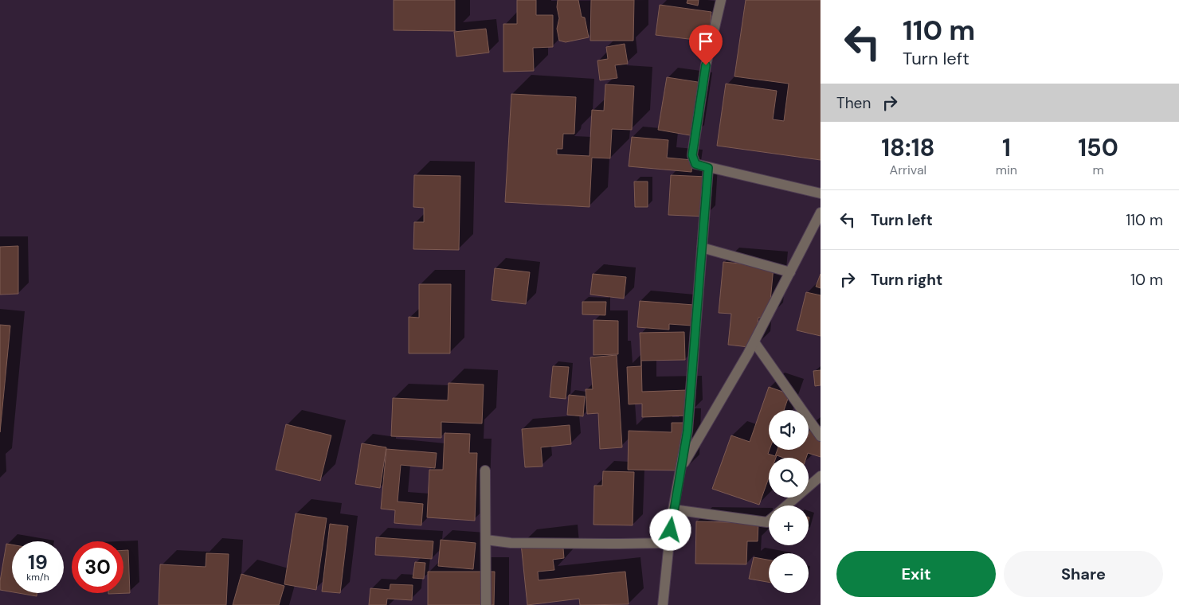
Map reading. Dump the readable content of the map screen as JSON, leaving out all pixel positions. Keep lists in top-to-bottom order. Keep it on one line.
{"page":{"turn":["110 m","Turn left"],"then":"Then","eta":["18:18","Arrival","1","min","150","m"],"list":[{"name":"Turn left","value":"110 m"},{"name":"Turn right","value":"10 m"}],"map_buttons":["+","−"],"speed":"19 km/h","limit":"30","buttons":["Exit","Share"]}}
